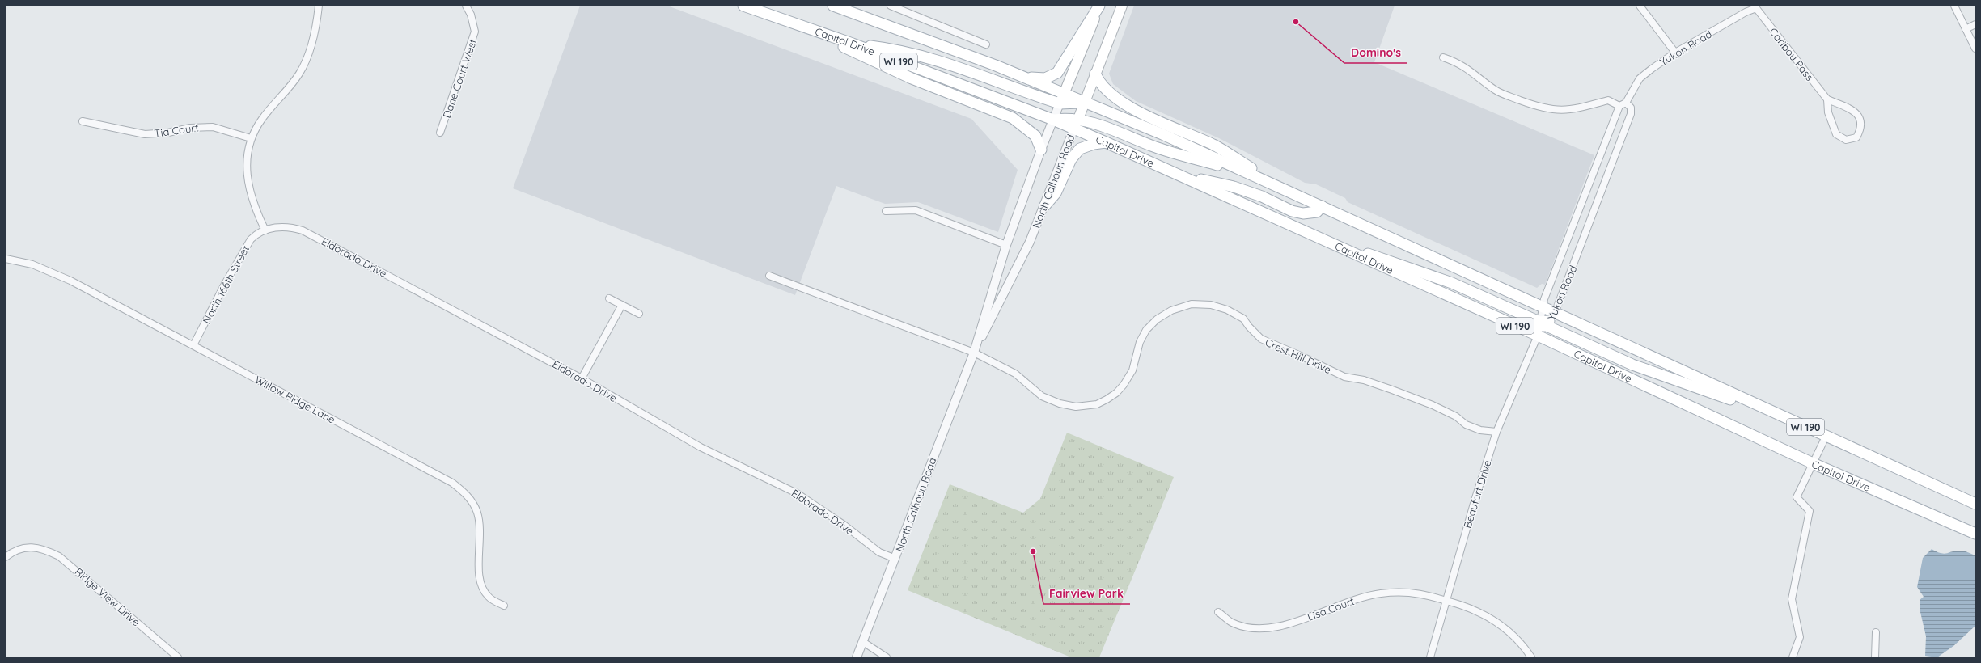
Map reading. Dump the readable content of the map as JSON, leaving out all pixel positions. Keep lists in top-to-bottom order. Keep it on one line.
{"streets":{"main road":["Capitol Drive","WI 190","North Calhoun Road"],"street":["Yukon Road","Caribou Pass","Dane Court West","Tia Court","Eldorado Drive","North 166th Street","Crest Hill Drive","Willow Ridge Lane","Beaufort Drive","Ridge View Drive","Lisa Court"]},"crossings":[["Capitol Drive","Yukon Road"],["Capitol Drive","North Calhoun Road"],["Capitol Drive","Beaufort Drive"],["Yukon Road","Caribou Pass"],["Yukon Road","Beaufort Drive"],["North Calhoun Road","Eldorado Drive"],["North Calhoun Road","Crest Hill Drive"],["Eldorado Drive","North 166th Street"],["North 166th Street","Willow Ridge Lane"],["Crest Hill Drive","Beaufort Drive"],["Beaufort Drive","Lisa Court"]],"places":["Domino's","Fairview Park"]}
